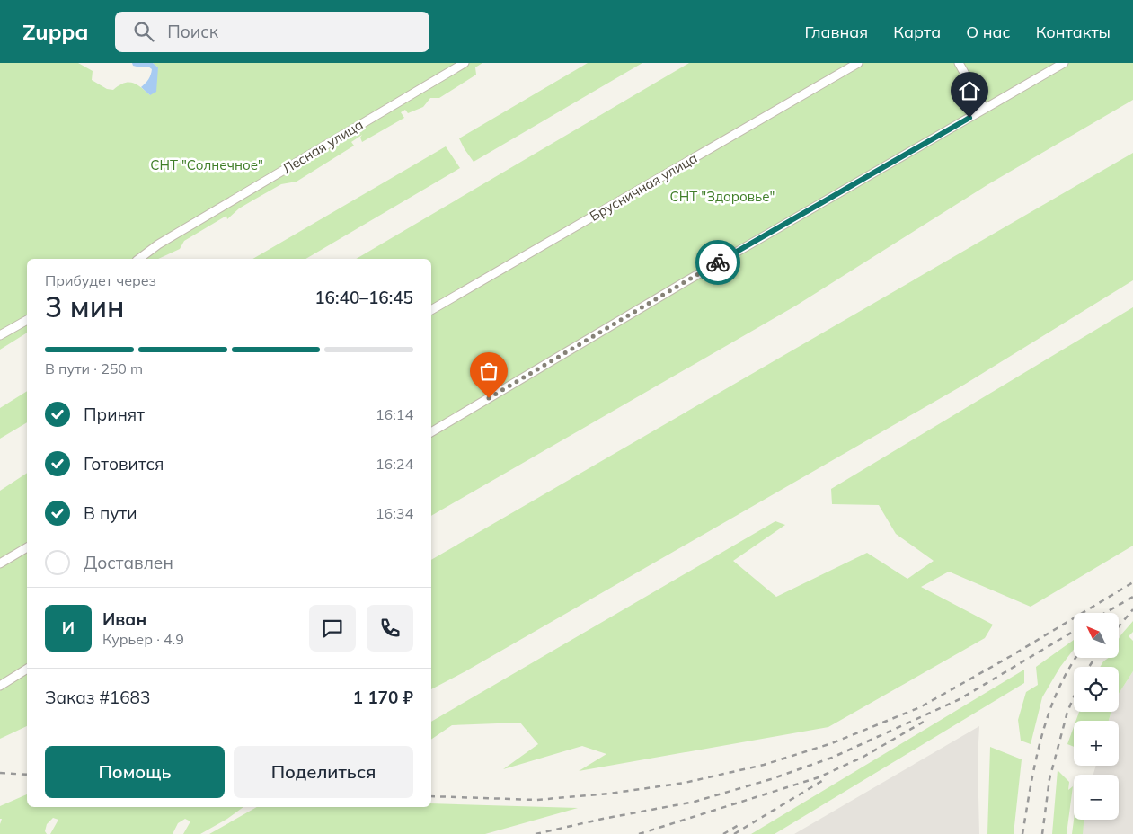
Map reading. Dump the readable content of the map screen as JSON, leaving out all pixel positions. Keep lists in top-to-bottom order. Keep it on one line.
{"streets":{"street":["Лесная улица","Брусничная улица"]},"parks":["СНТ \"Солнечное\"","СНТ \"Здоровье\""],"north":"top left","page":{"header":"Zuppa","search":"Поиск","nav":["Главная","Карта","О нас","Контакты"],"heading":["3 мин","Прибудет через","16:40–16:45"],"panel":["Иван","Курьер · 4.9","Заказ #1683","1 170 ₽"],"bar":"В пути · 250 m","list":[["Принят","16:14"],["Готовится","16:24"],["В пути","16:34"],"Доставлен"],"round":"И","map_buttons":["+","−"],"buttons":["Помощь","Поделиться"]}}
